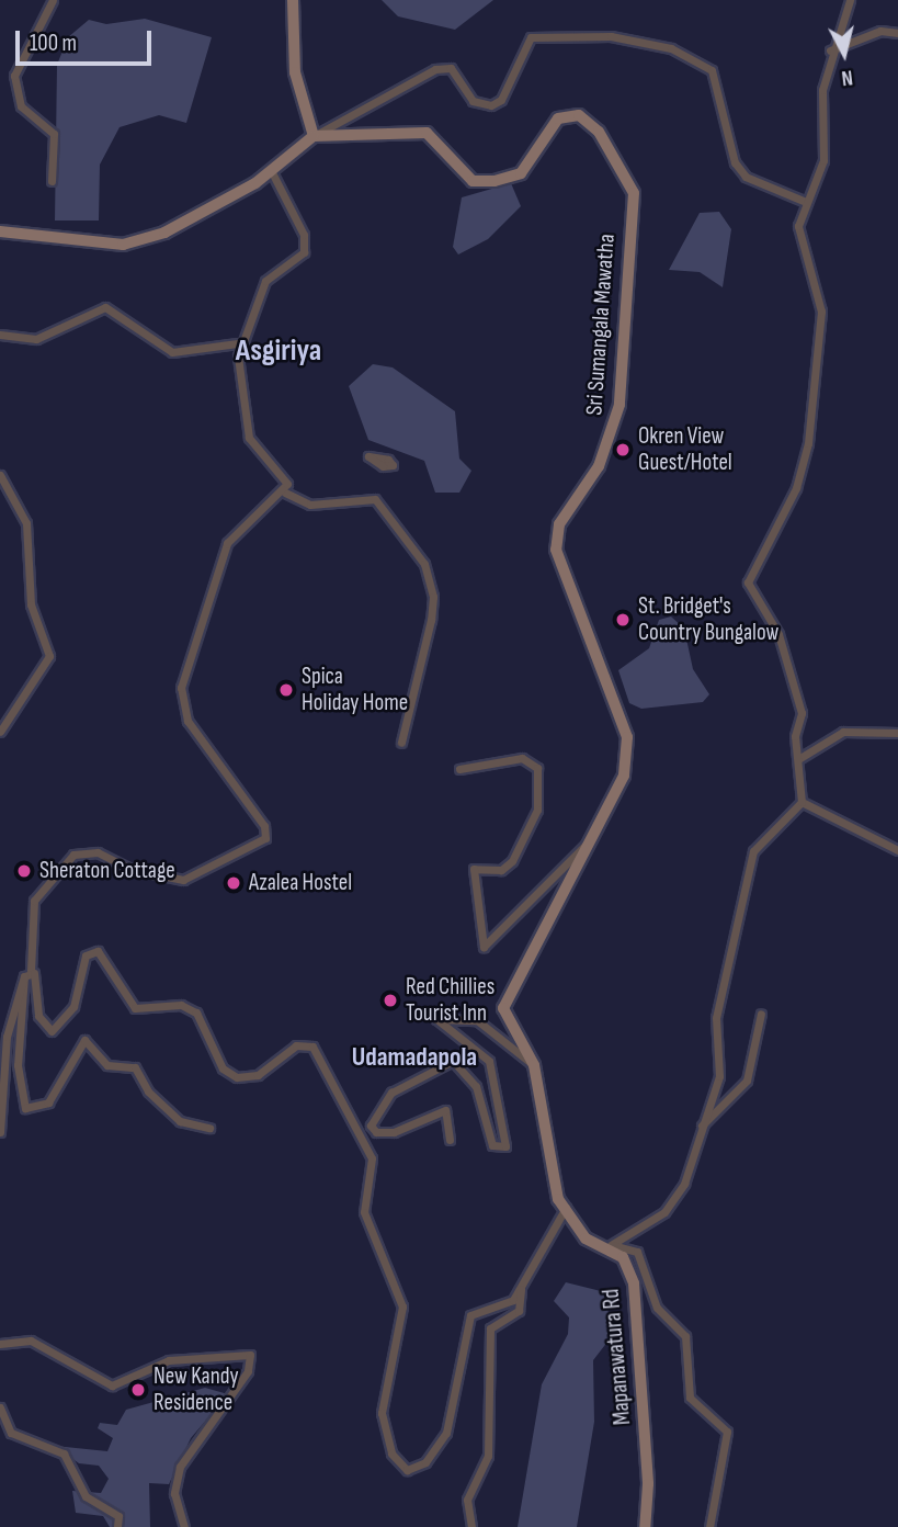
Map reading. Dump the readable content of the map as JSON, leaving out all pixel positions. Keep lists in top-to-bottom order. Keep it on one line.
{"streets":{"street":["Sri Sumangala Mawatha","Mapanawatura Rd"]},"districts":["Asgiriya","Udamadapola"],"places":["Okren View Guest/Hotel","St. Bridget's Country Bungalow","Spica Holiday Home","Sheraton Cottage","Azalea Hostel","Red Chillies Tourist Inn","New Kandy Residence"],"scale_bar":"100 m","north":"bottom"}
